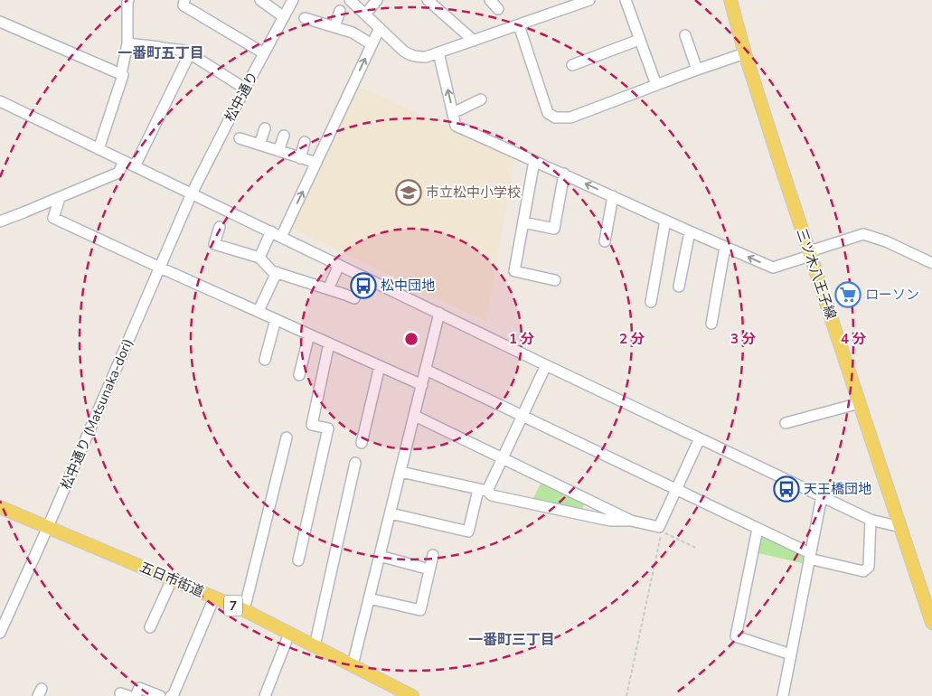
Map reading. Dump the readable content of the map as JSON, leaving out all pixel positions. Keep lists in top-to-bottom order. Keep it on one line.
{"streets":{"main road":["三ツ木八王子線","五日市街道","7"],"street":["松中通り","松中通り (Matsunaka-dori)"]},"crossings":[["松中通り","松中通り (Matsunaka-dori)"],["松中通り (Matsunaka-dori)","五日市街道"]],"districts":["一番町五丁目","一番町三丁目"],"places":{"school or university":["市立松中小学校"],"bus stop":["松中団地","天王橋団地"],"supermarket":["ローソン"]},"rings":["1 分","2 分","3 分","4 分"]}
